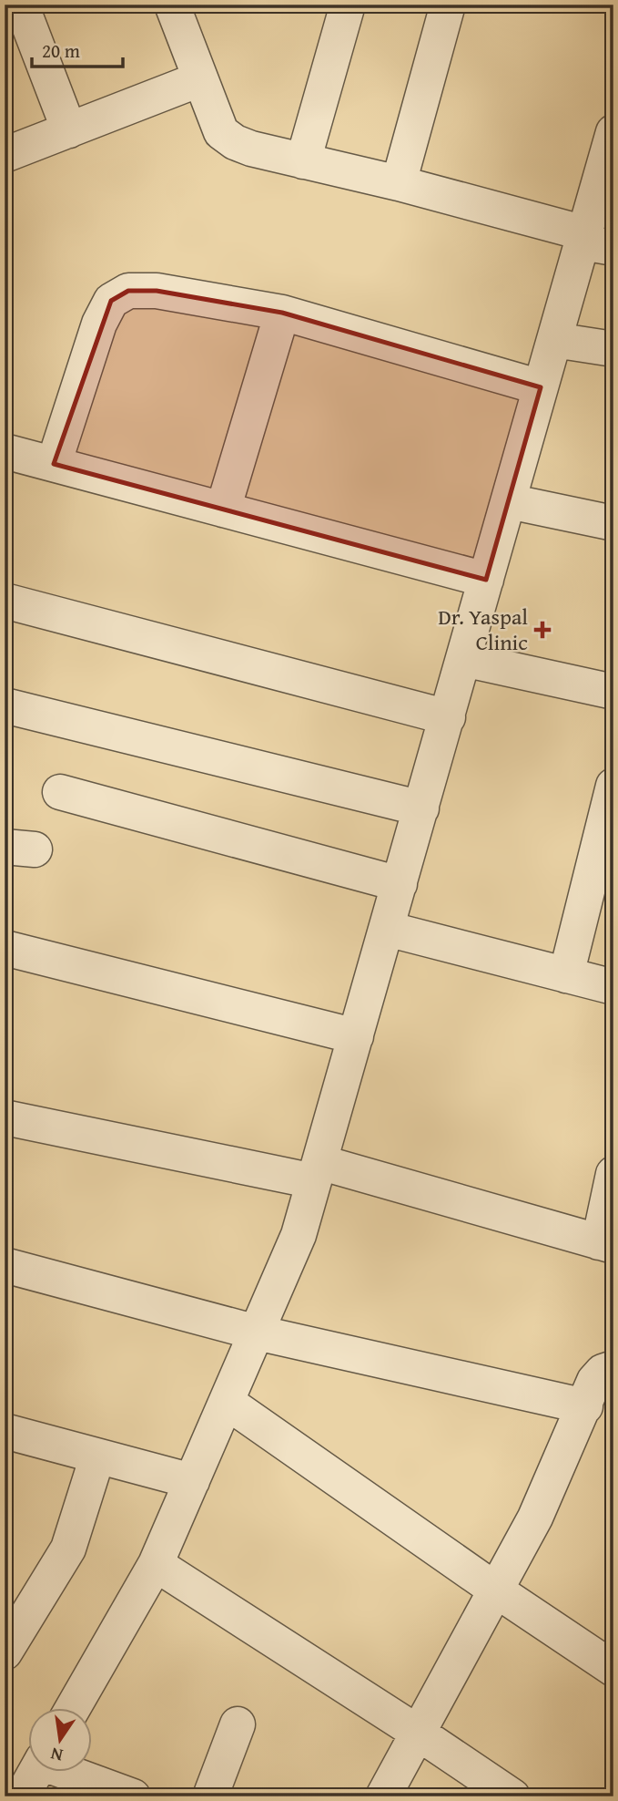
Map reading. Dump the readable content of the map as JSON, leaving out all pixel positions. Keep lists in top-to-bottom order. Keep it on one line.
{"places":{"health":["Dr. Yaspal Clinic"]},"scale_bar":"20 m","north":"bottom"}
